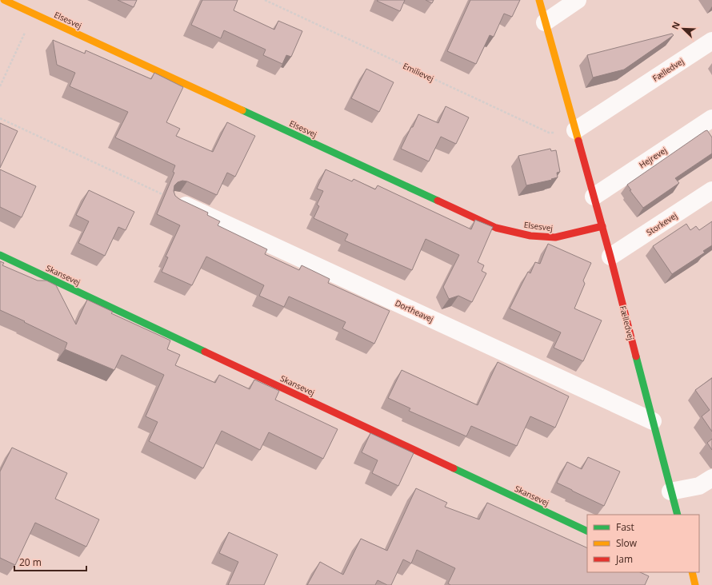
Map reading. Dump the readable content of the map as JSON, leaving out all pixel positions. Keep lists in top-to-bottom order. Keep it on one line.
{"streets":{"street":["Elsesvej","Fælledvej","Hejrevej","Storkevej","Skansevej","Dortheavej"],"path":["Emilievej"]},"crossings":[["Elsesvej","Fælledvej"],["Fælledvej","Emilievej"],["Fælledvej","Hejrevej"],["Fælledvej","Storkevej"],["Fælledvej","Dortheavej"]],"legend":["Fast","Slow","Jam"],"scale_bar":"20 m","north":"top left"}
